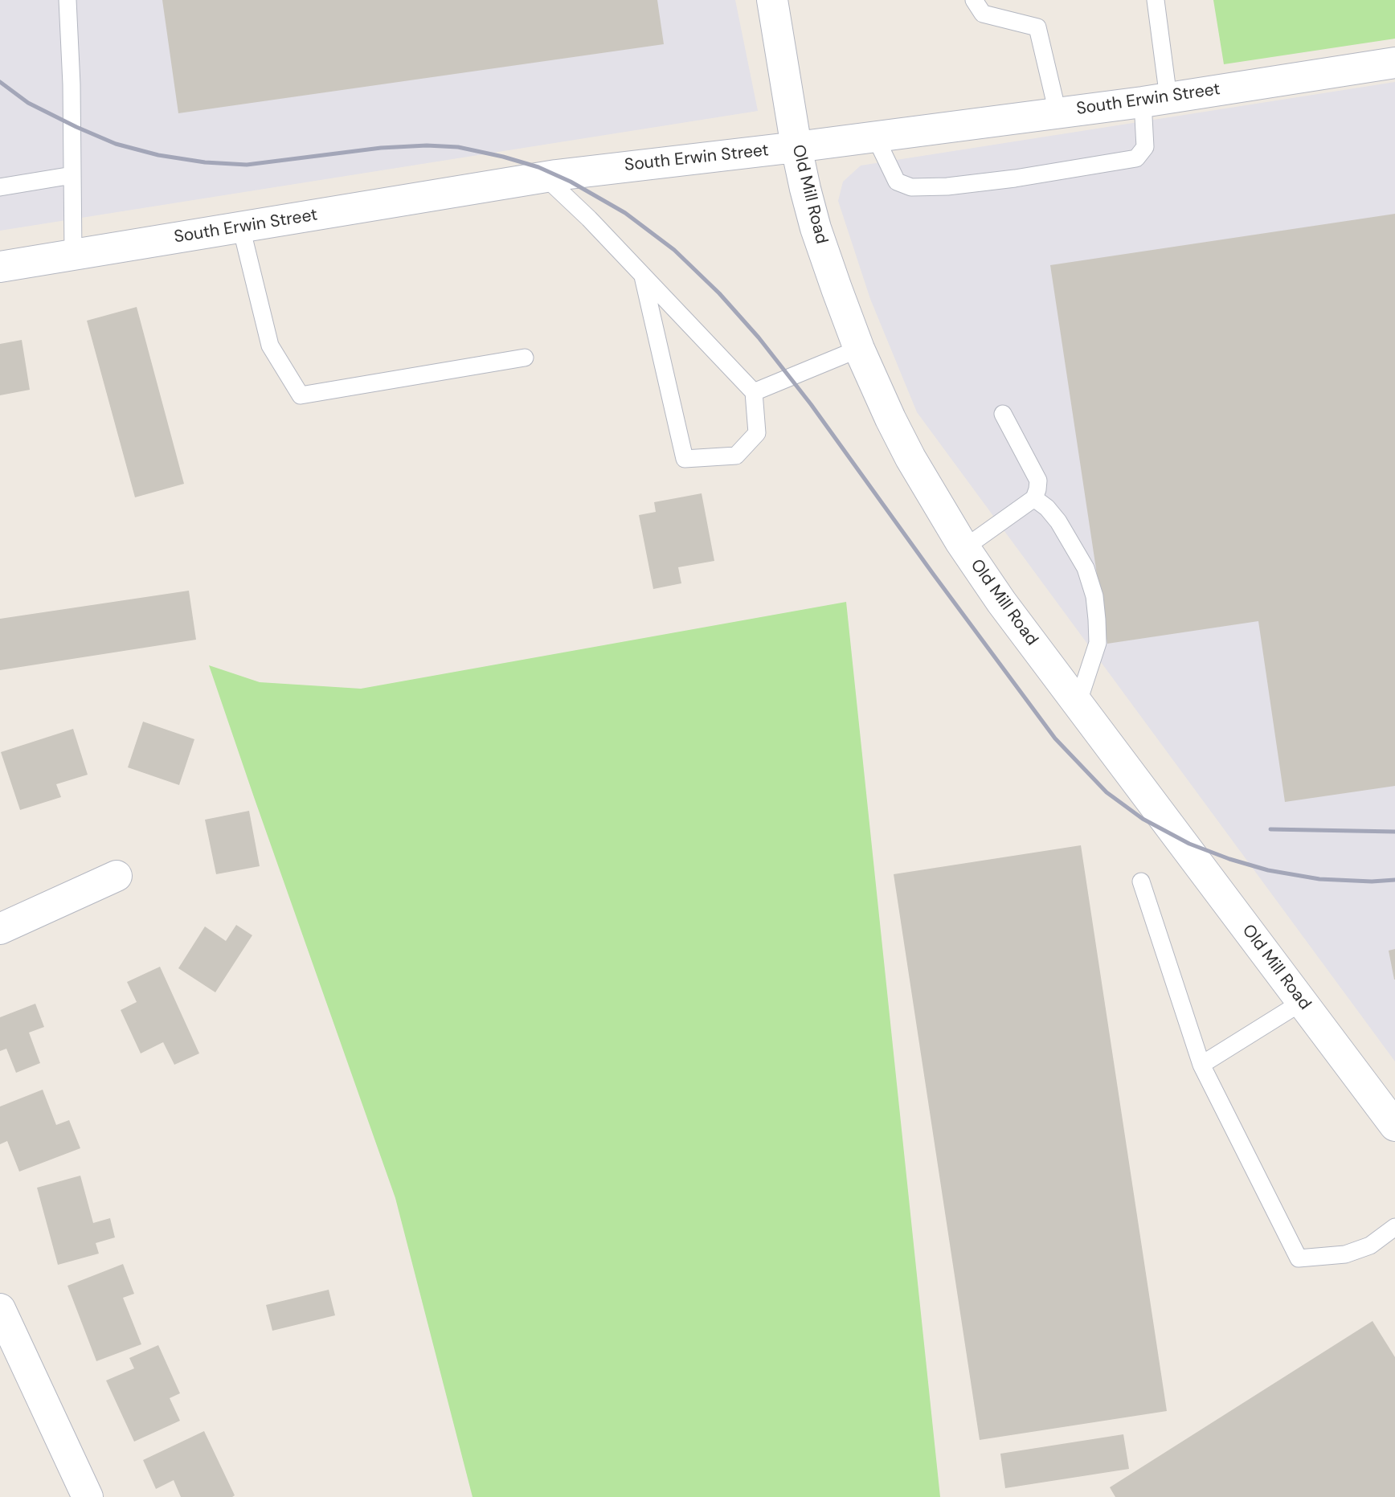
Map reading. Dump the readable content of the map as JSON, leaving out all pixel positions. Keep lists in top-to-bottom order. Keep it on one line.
{"streets":{"street":["South Erwin Street","Old Mill Road"]},"crossings":[["South Erwin Street","Old Mill Road"]]}
